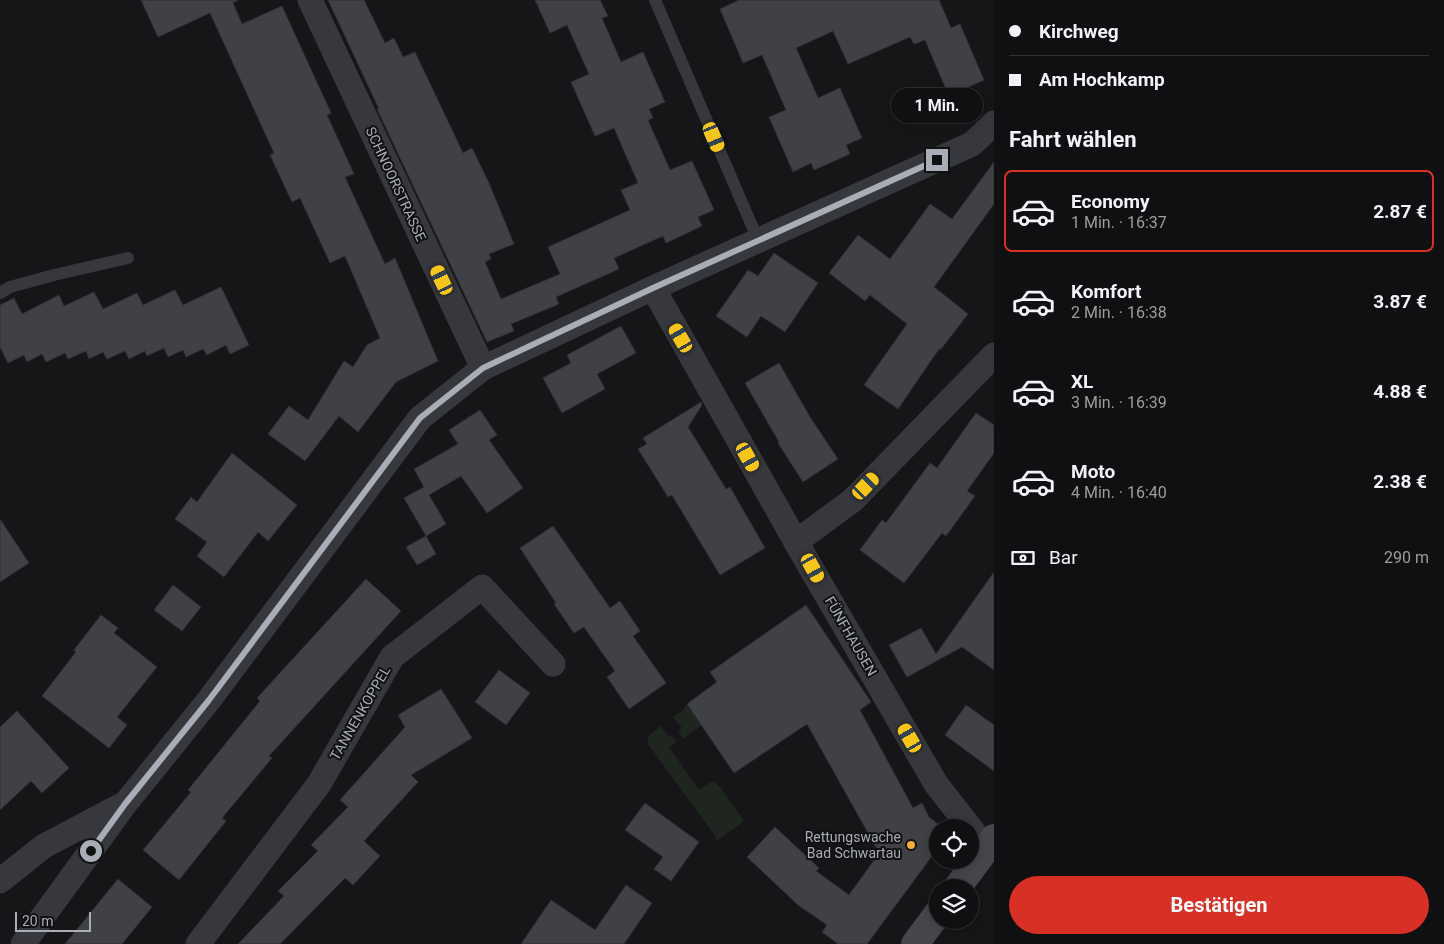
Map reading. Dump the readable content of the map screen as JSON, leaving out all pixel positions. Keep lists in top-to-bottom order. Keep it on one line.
{"streets":{"street":["SCHNOORSTRASSE","FÜNFHAUSEN","TANNENKOPPEL"]},"places":["Rettungswache Bad Schwartau"],"scale_bar":"20 m","page":{"banner":["Kirchweg","Am Hochkamp"],"bubble":"1 Min.","heading":"Fahrt wählen","list":[{"name":"Economy","note":"1 Min. · 16:37","value":"2.87 €"},{"name":"Komfort","note":"2 Min. · 16:38","value":"3.87 €"},{"name":"XL","note":"3 Min. · 16:39","value":"4.88 €"},{"name":"Moto","note":"4 Min. · 16:40","value":"2.38 €"}],"pay":["Bar","290 m"],"buttons":"Bestätigen","scale":"20 m"}}
